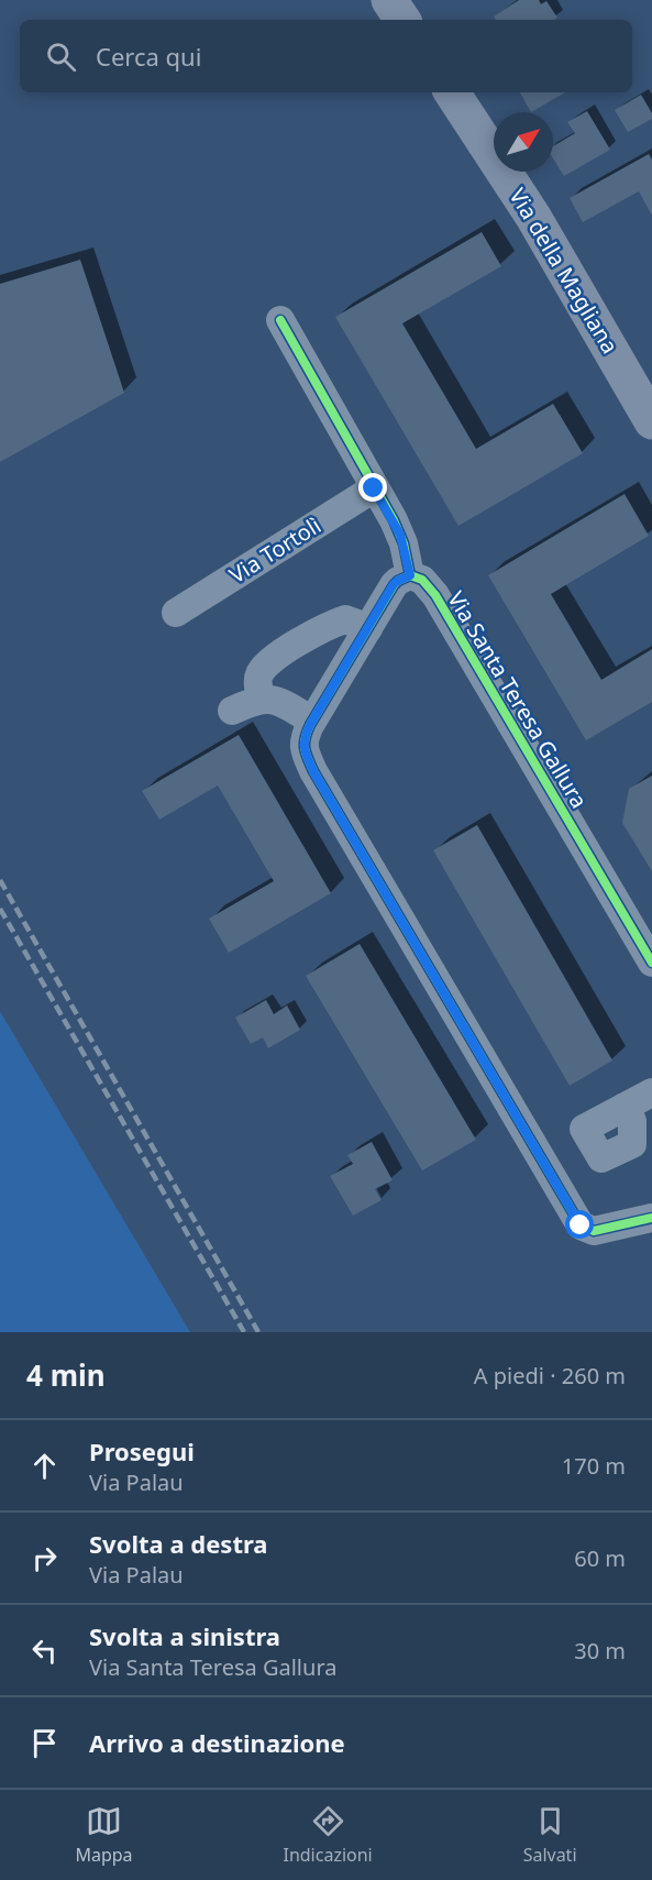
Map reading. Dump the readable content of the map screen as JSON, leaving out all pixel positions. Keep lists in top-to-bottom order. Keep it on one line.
{"streets":{"main road":["Via della Magliana"],"street":["Via Tortolì","Via Santa Teresa Gallura"]},"north":"top right","page":{"search":"Cerca qui","heading":["4 min","A piedi · 260 m"],"list":[["Prosegui","Via Palau","170 m"],["Svolta a destra","Via Palau","60 m"],["Svolta a sinistra","Via Santa Teresa Gallura","30 m"],"Arrivo a destinazione"],"nav":["Mappa","Indicazioni","Salvati"]}}
